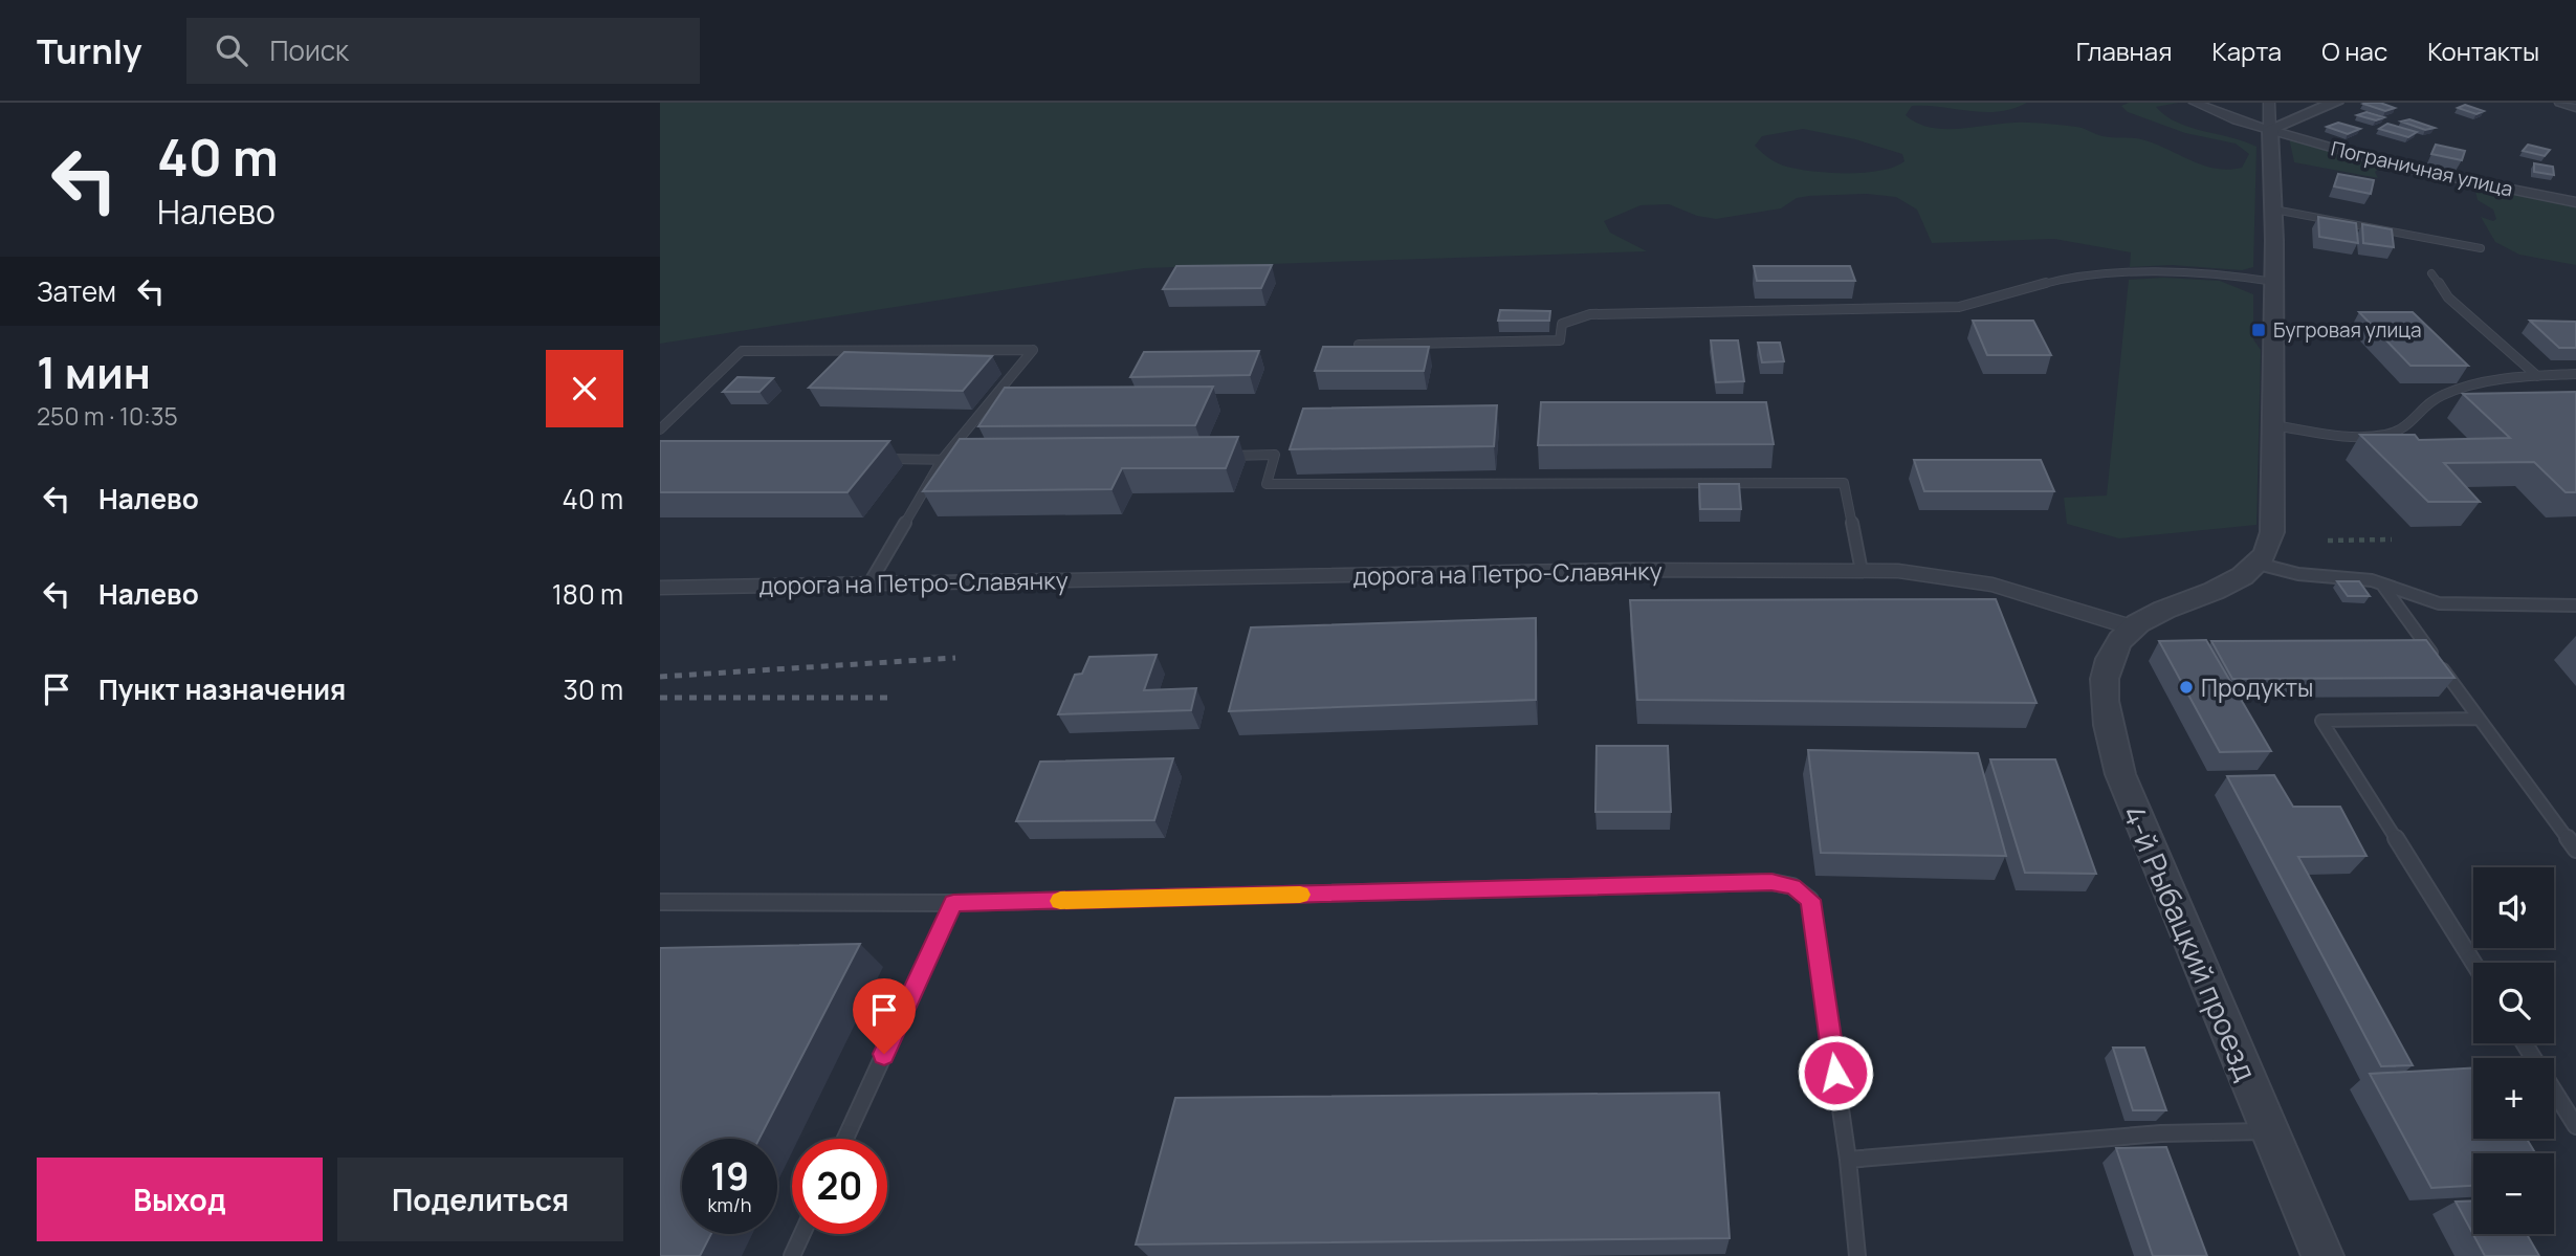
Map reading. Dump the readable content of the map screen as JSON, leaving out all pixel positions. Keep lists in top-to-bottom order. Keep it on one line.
{"streets":{"street":["Пограничная улица","дорога на Петро-Славянку","4-й Рыбацкий проезд"]},"crossings":[["дорога на Петро-Славянку","4-й Рыбацкий проезд"]],"places":{"transit":["Бугровая улица"],"other":["Продукты"]},"page":{"header":"Turnly","search":"Поиск","nav":["Главная","Карта","О нас","Контакты"],"turn":["40 m","Налево"],"then":"Затем","heading":["1 мин","250 m · 10:35"],"list":[{"name":"Налево","value":"40 m"},{"name":"Налево","value":"180 m"},{"name":"Пункт назначения","value":"30 m"}],"map_buttons":["+","−"],"speed":"19 km/h","limit":"20","buttons":["Выход","Поделиться"]}}
